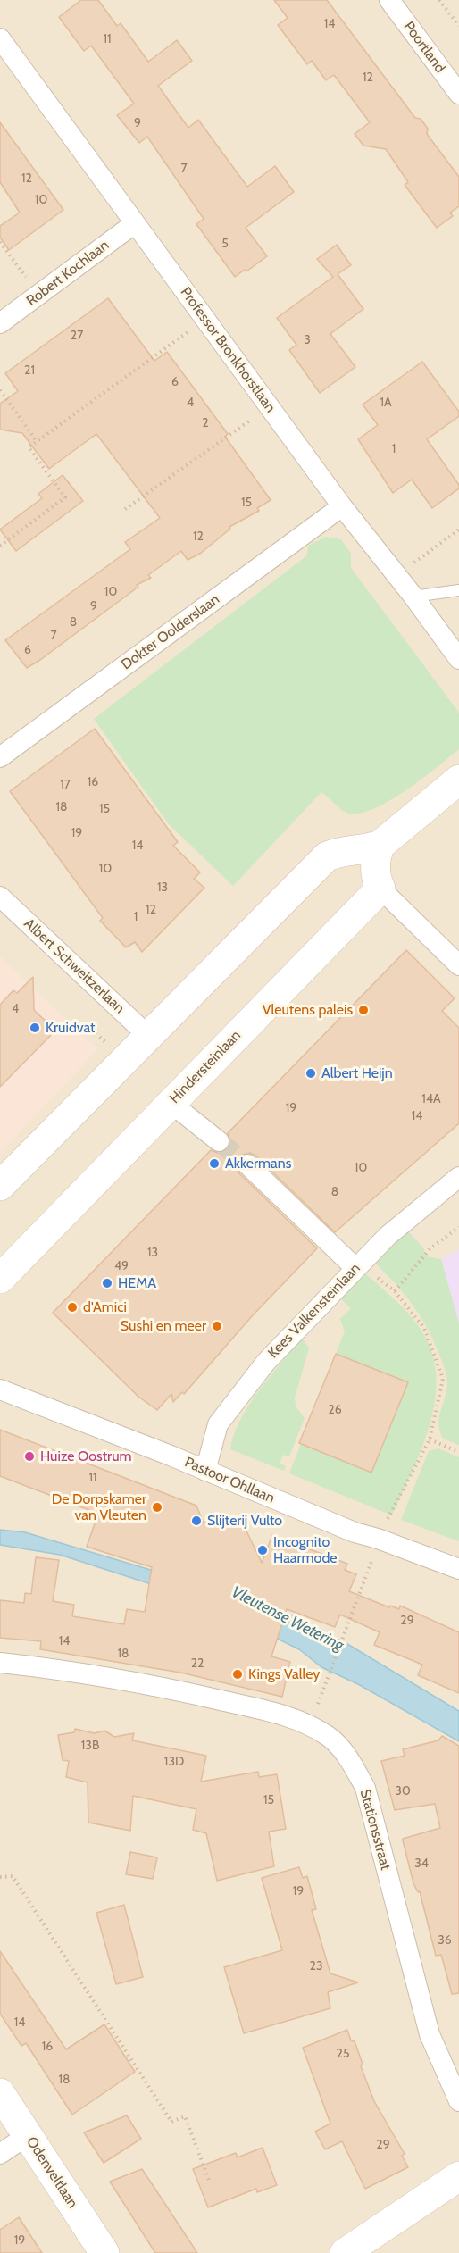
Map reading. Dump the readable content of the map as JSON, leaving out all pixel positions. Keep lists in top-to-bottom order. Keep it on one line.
{"streets":{"street":["Poortland","Robert Kochlaan","Professor Bronkhorstlaan","Dokter Oolderslaan","Albert Schweitzerlaan","Hindersteinlaan","Kees Valkensteinlaan","Pastoor Ohllaan","Stationsstraat","Odenveltlaan"]},"crossings":[["Robert Kochlaan","Professor Bronkhorstlaan"],["Professor Bronkhorstlaan","Dokter Oolderslaan"],["Kees Valkensteinlaan","Pastoor Ohllaan"]],"water":["Vleutense Wetering"],"places":["Vleutens paleis","Kruidvat","Albert Heijn","Akkermans","HEMA","d'Amici","Sushi en meer","Huize Oostrum","De Dorpskamer van Vleuten","Slijterij Vulto","Incognito Haarmode","Kings Valley"],"house_numbers":["14","11","12","9","7","12","10","5","27","3","21","6","4","1A","2","1","15","12","10","9","8","7","6","16","17","18","15","19","14","10","13","12","1","4","14A","19","14","10","8","13","49","26","11","29","14","18","22","13B","13D","30","15","34","19","36","23","14","16","25","18","29","19"]}
